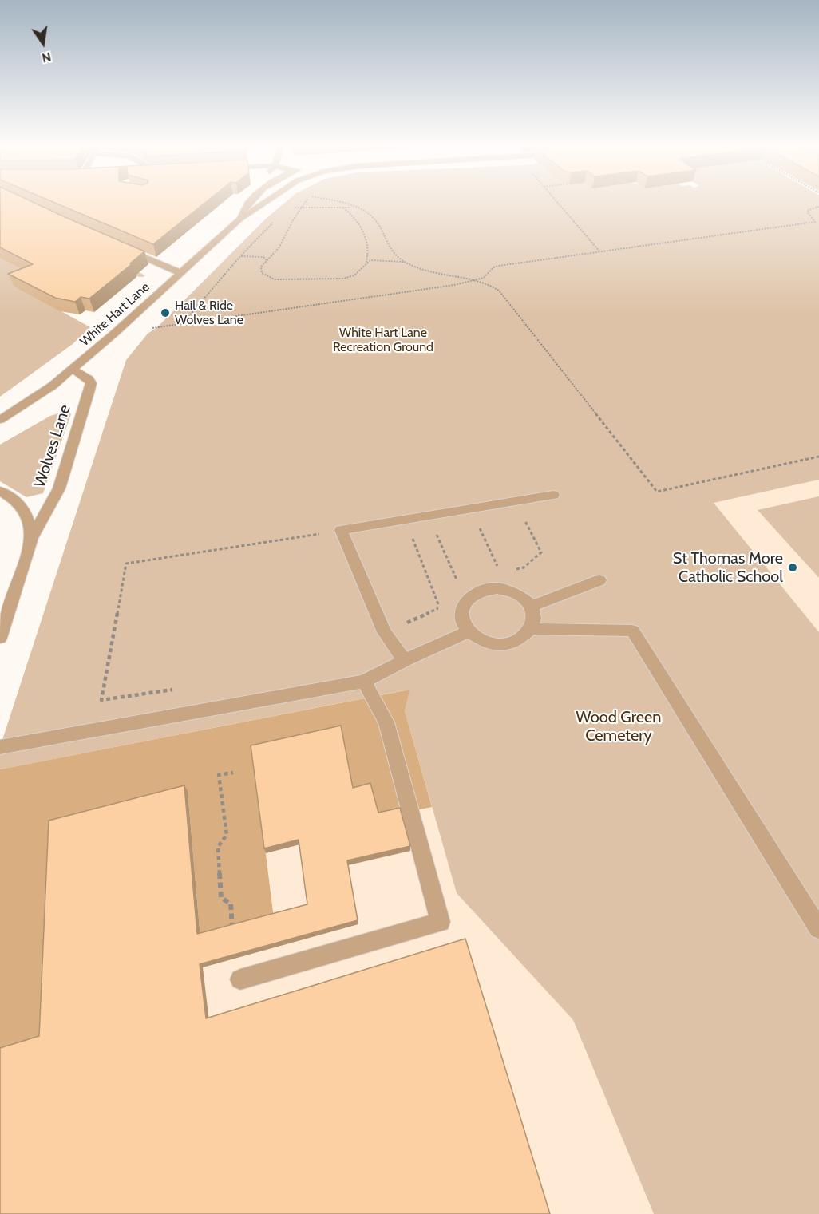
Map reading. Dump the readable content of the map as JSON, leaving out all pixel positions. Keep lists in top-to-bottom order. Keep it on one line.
{"streets":{"street":["White Hart Lane","Wolves Lane"]},"crossings":[["White Hart Lane","Wolves Lane"]],"parks":["White Hart Lane Recreation Ground","Wood Green Cemetery"],"places":["Hail & Ride Wolves Lane","St Thomas More Catholic School"],"north":"bottom"}
